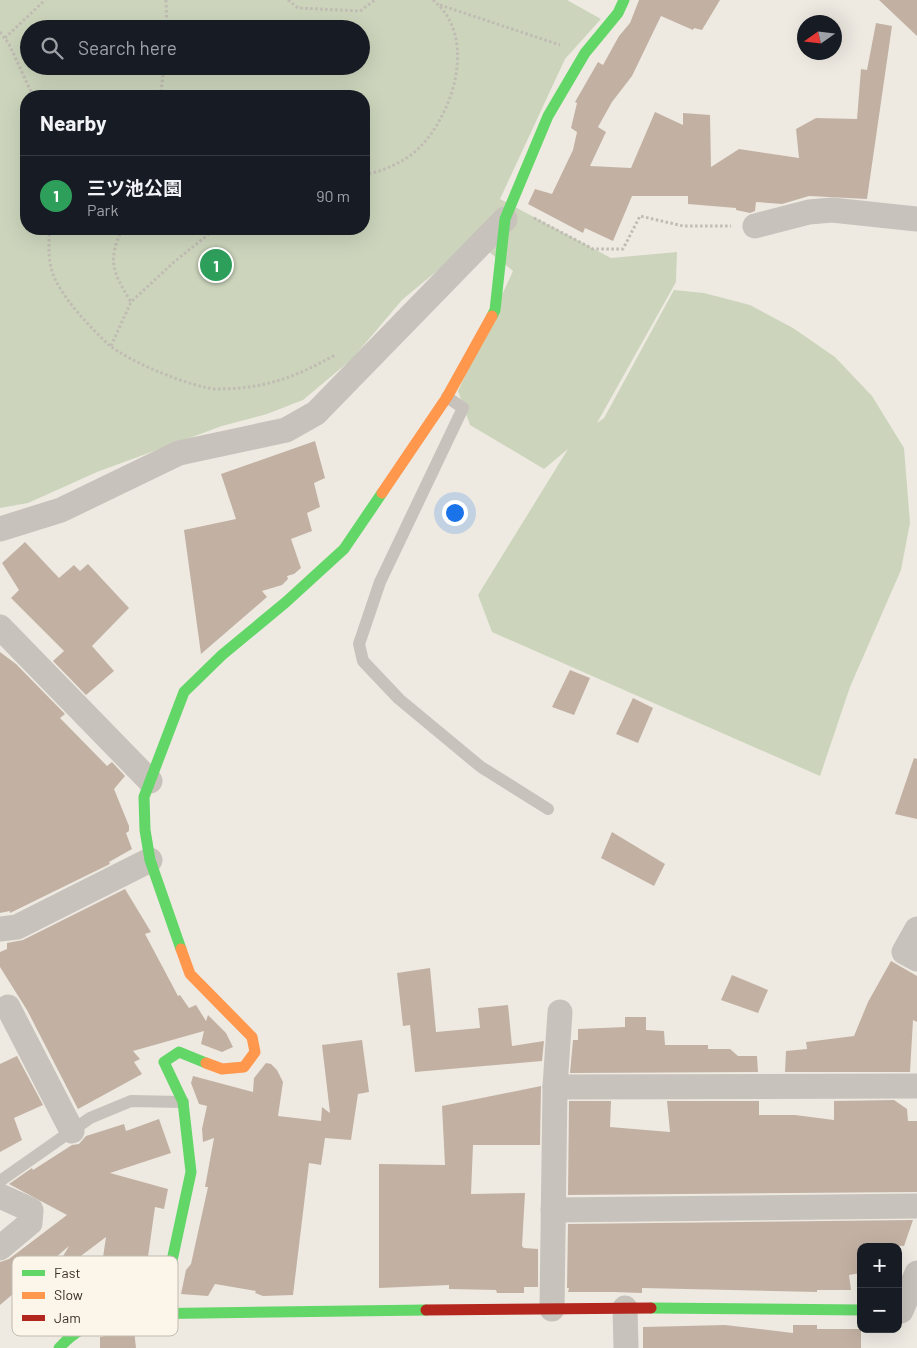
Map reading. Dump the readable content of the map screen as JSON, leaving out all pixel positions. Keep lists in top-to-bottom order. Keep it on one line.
{"legend":["Fast","Slow","Jam"],"north":"left","page":{"search":"Search here","heading":"Nearby","list":[{"mark":"1","name":"三ツ池公園","note":"Park","value":"90 m"}],"pins":"1","map_buttons":["+","−"]}}
